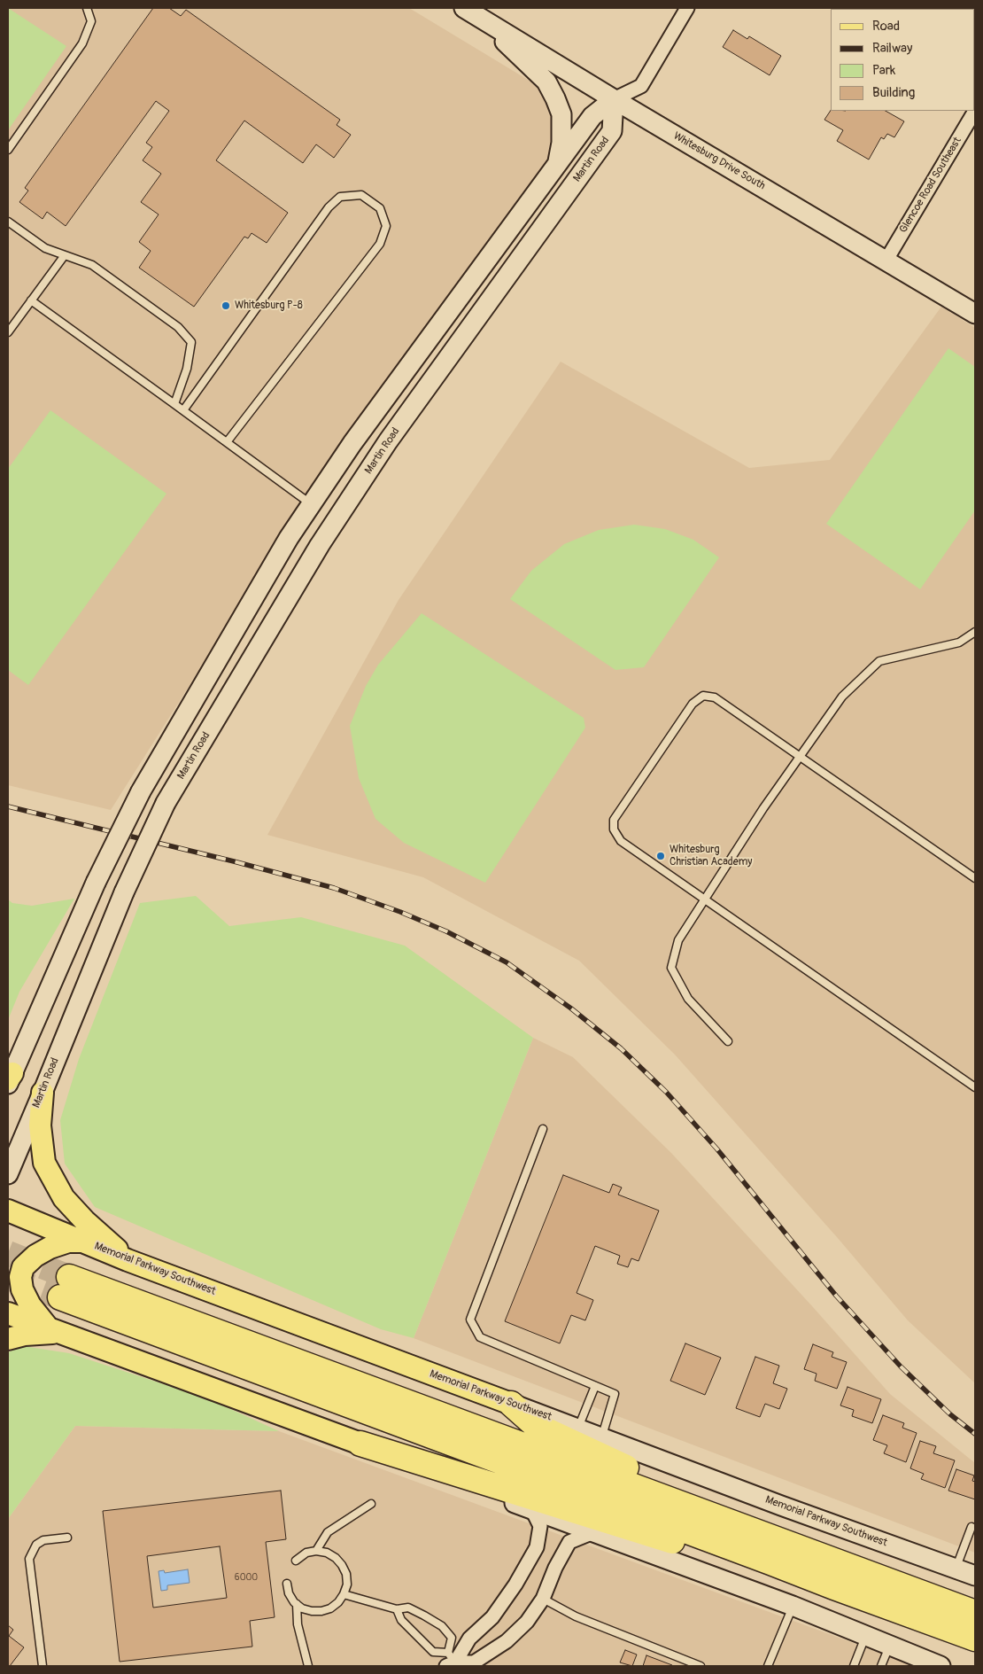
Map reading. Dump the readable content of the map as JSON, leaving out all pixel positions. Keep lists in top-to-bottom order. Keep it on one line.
{"streets":{"main road":["Martin Road","Whitesburg Drive South","Memorial Parkway Southwest"],"street":["Glencoe Road Southeast"]},"crossings":[["Martin Road","Whitesburg Drive South"],["Whitesburg Drive South","Glencoe Road Southeast"]],"places":["Whitesburg P-8","Whitesburg Christian Academy"],"house_numbers":["6000"],"legend":["Road","Railway","Park","Building"]}
